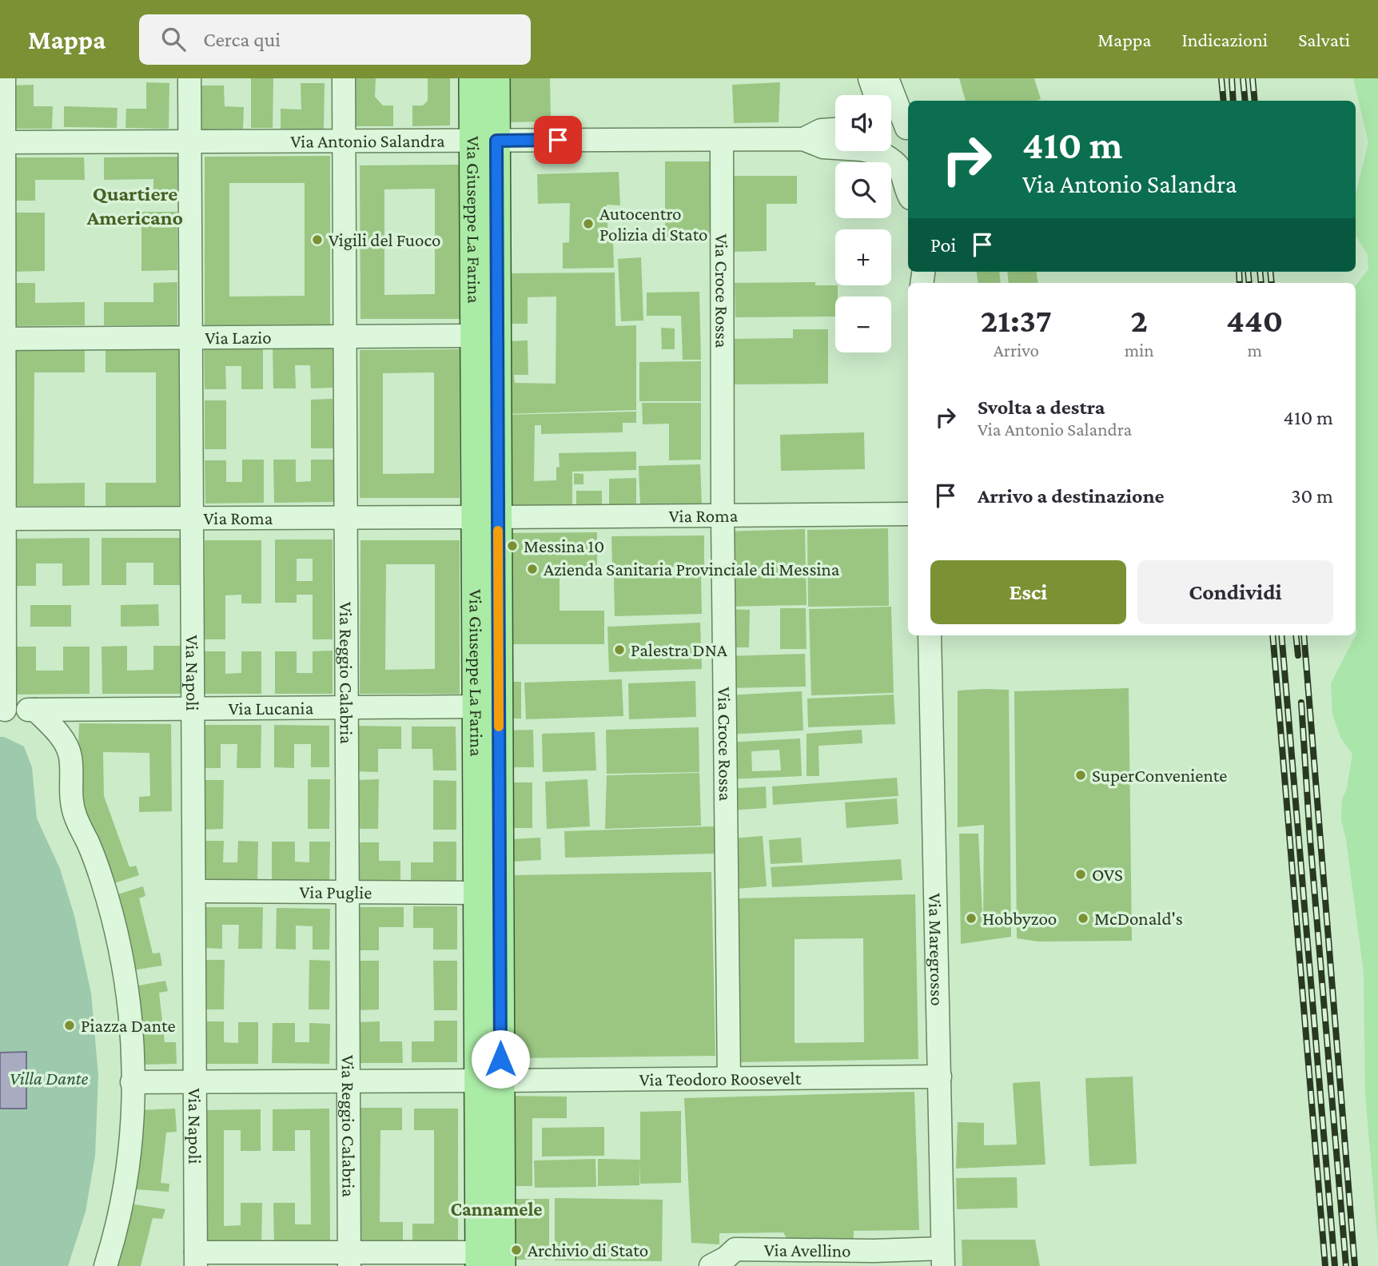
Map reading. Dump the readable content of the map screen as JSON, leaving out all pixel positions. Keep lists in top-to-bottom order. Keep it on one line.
{"streets":{"main road":["Via Giuseppe La Farina"],"street":["Via Antonio Salandra","Via Croce Rossa","Via Lazio","Via Roma","Via Napoli","Via Reggio Calabria","Via Lucania","Via Puglie","Via Maregrosso","Via Teodoro Roosevelt","Via Avellino"]},"crossings":[["Via Antonio Salandra","Via Giuseppe La Farina"],["Via Antonio Salandra","Via Croce Rossa"],["Via Antonio Salandra","Via Napoli"],["Via Antonio Salandra","Via Reggio Calabria"],["Via Giuseppe La Farina","Via Lazio"],["Via Giuseppe La Farina","Via Roma"],["Via Giuseppe La Farina","Via Lucania"],["Via Giuseppe La Farina","Via Puglie"],["Via Giuseppe La Farina","Via Teodoro Roosevelt"],["Via Croce Rossa","Via Roma"],["Via Croce Rossa","Via Teodoro Roosevelt"],["Via Lazio","Via Napoli"],["Via Lazio","Via Reggio Calabria"],["Via Roma","Via Napoli"],["Via Roma","Via Reggio Calabria"],["Via Napoli","Via Lucania"],["Via Napoli","Via Puglie"],["Via Napoli","Via Teodoro Roosevelt"],["Via Reggio Calabria","Via Lucania"],["Via Reggio Calabria","Via Puglie"],["Via Reggio Calabria","Via Teodoro Roosevelt"],["Via Maregrosso","Via Teodoro Roosevelt"],["Via Maregrosso","Via Avellino"]],"districts":["Quartiere Americano","Cannamele"],"parks":["Villa Dante"],"places":["Autocentro Polizia di Stato","Vigili del Fuoco","Messina 10","Azienda Sanitaria Provinciale di Messina","Palestra DNA","SuperConveniente","OVS","Hobbyzoo","McDonald's","Piazza Dante","Archivio di Stato"],"page":{"header":"Mappa","search":"Cerca qui","nav":["Mappa","Indicazioni","Salvati"],"map_buttons":["+","−"],"turn":["410 m","Via Antonio Salandra"],"then":"Poi","eta":["21:37","Arrivo","2","min","440","m"],"list":[{"name":"Svolta a destra","note":"Via Antonio Salandra","value":"410 m"},{"name":"Arrivo a destinazione","value":"30 m"}],"buttons":["Esci","Condividi"]}}
